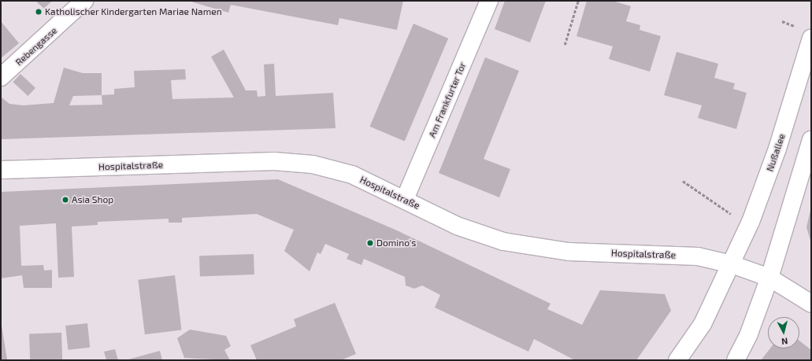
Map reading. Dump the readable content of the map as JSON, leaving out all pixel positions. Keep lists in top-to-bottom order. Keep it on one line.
{"streets":{"street":["Rebengasse","Am Frankfurter Tor","Nußallee","Hospitalstraße"]},"crossings":[["Am Frankfurter Tor","Hospitalstraße"],["Nußallee","Hospitalstraße"]],"places":["Katholischer Kindergarten Mariae Namen","Asia Shop","Domino's"],"north":"bottom"}
